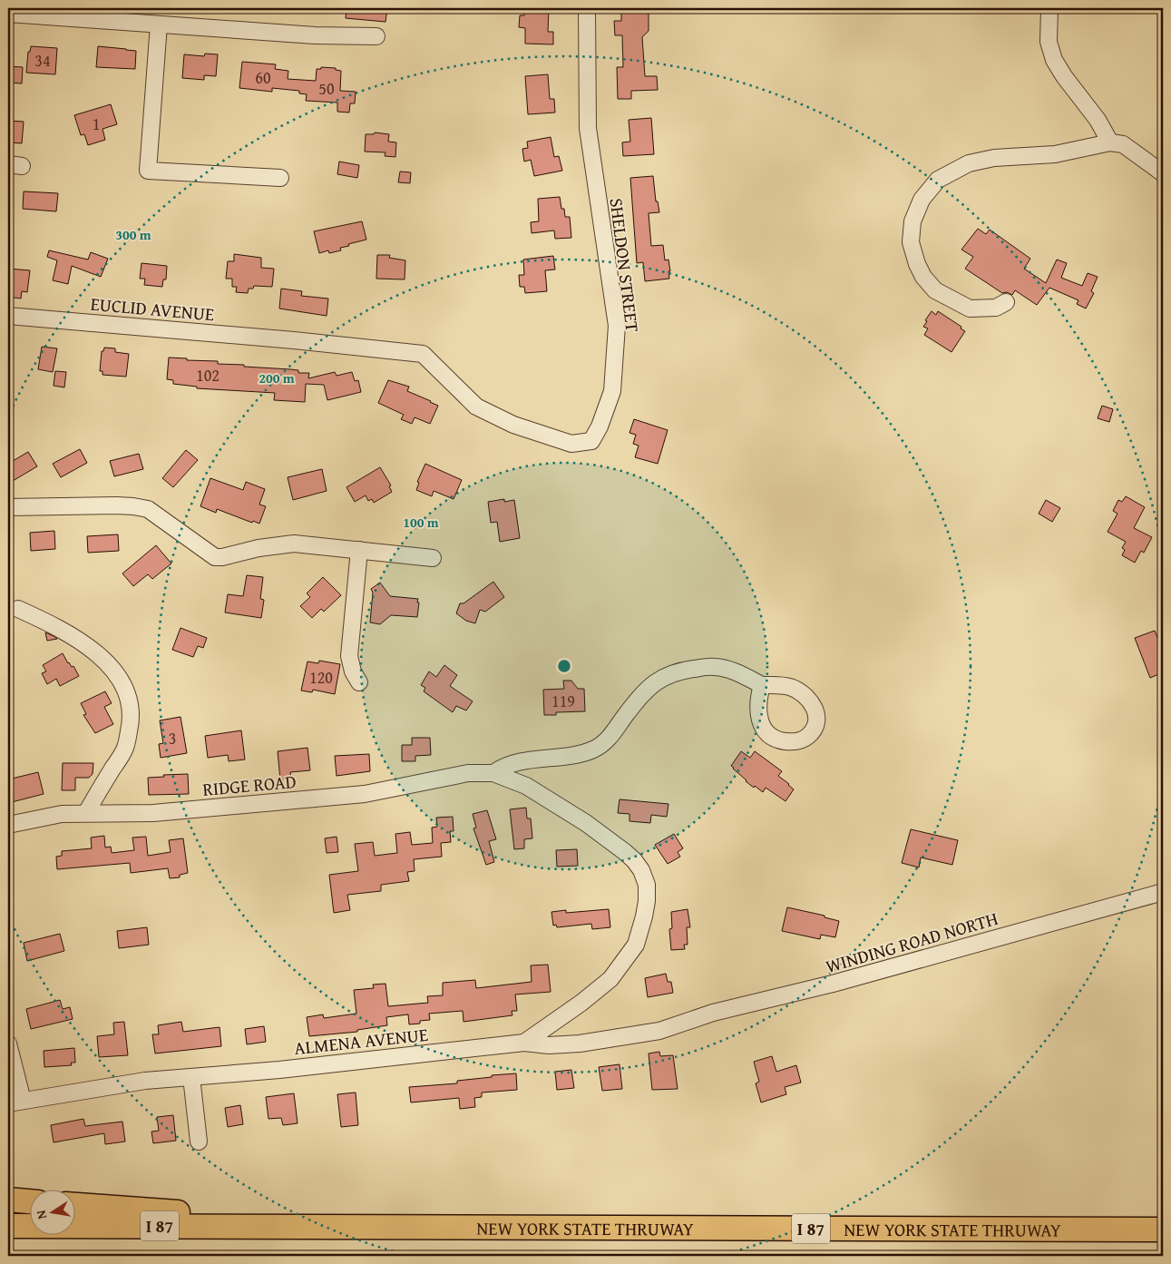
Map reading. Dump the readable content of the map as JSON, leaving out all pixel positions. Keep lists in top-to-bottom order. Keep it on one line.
{"streets":{"highway":["I 87","NEW YORK STATE THRUWAY"],"street":["SHELDON STREET","EUCLID AVENUE","RIDGE ROAD","WINDING ROAD NORTH","ALMENA AVENUE"]},"crossings":[["SHELDON STREET","EUCLID AVENUE"],["WINDING ROAD NORTH","ALMENA AVENUE"]],"house_numbers":["34","60","50","1","102","120","119","3"],"north":"left","rings":["300 m","200 m","100 m"]}
